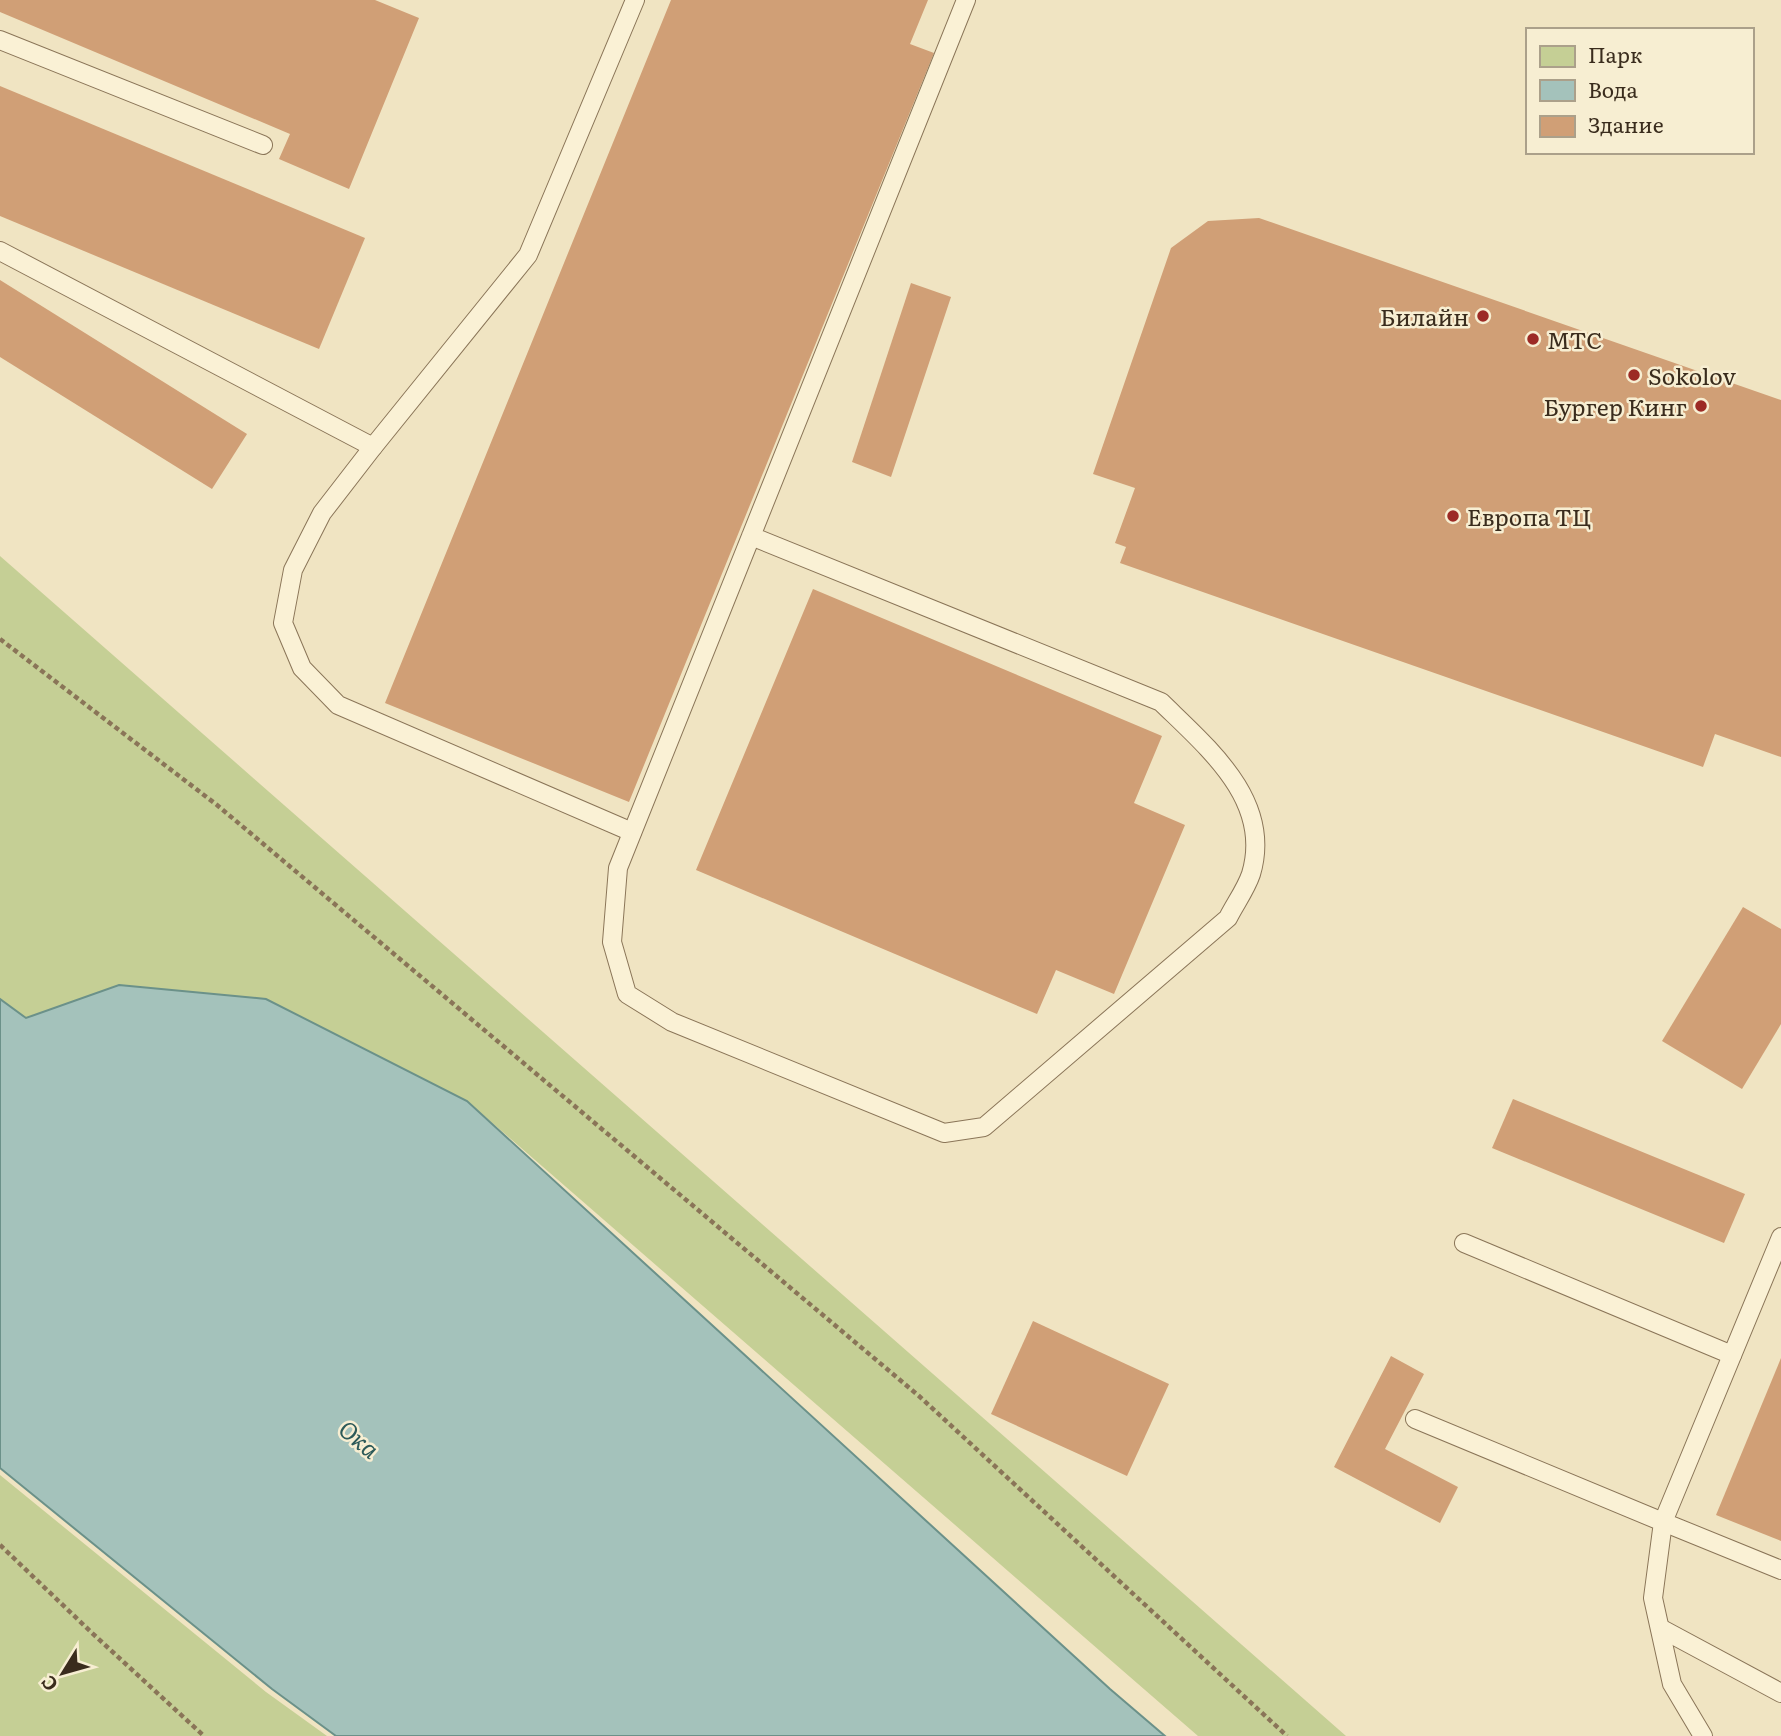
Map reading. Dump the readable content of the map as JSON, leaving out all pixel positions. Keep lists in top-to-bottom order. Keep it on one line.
{"water":["Ока"],"places":["Билайн","МТС","Sokolov","Бургер Кинг","Европа ТЦ"],"legend":["Парк","Вода","Здание"],"north":"bottom left"}
